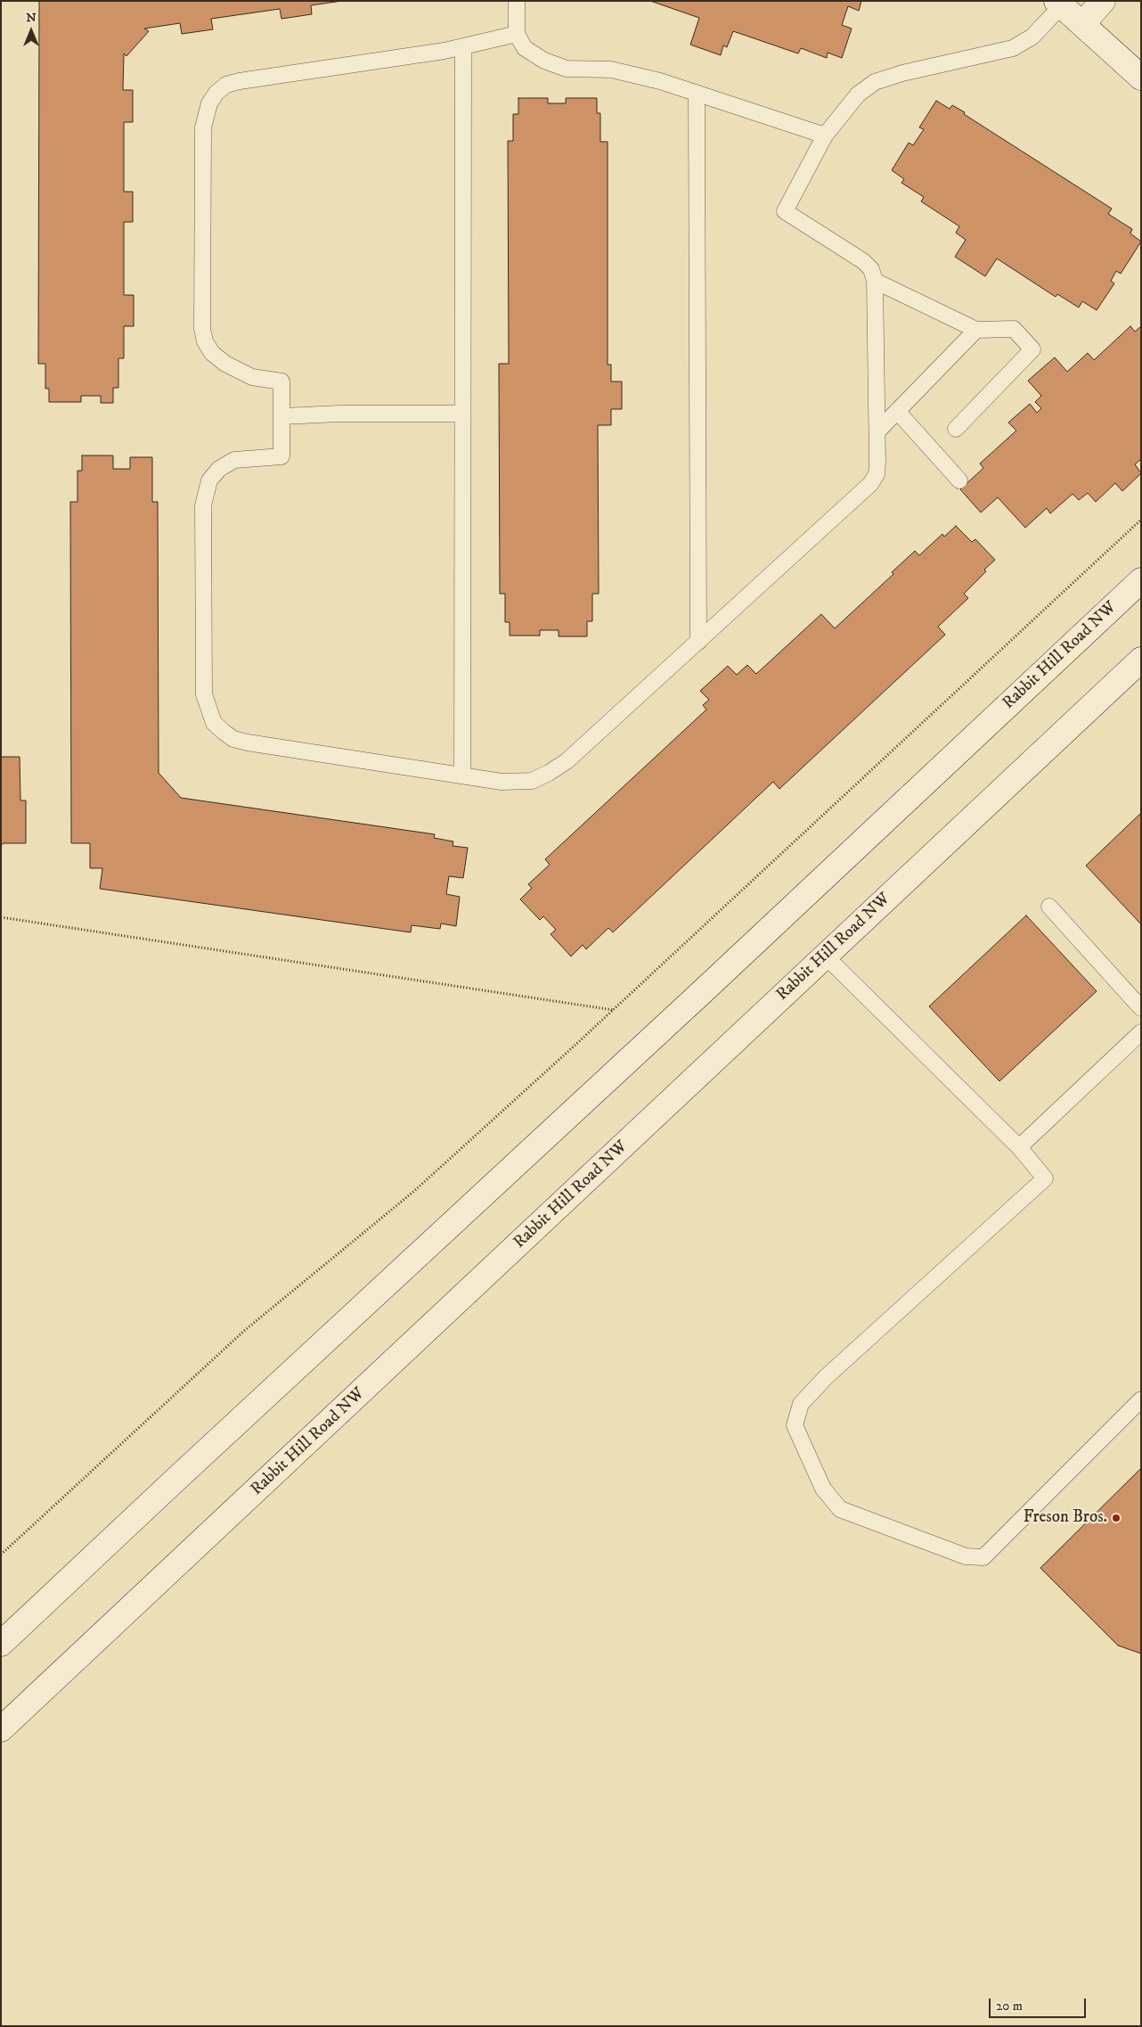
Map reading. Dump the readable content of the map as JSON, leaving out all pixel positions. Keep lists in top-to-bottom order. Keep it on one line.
{"streets":{"main road":["Rabbit Hill Road NW"]},"places":["Freson Bros."],"scale_bar":"20 m","north":"top"}
